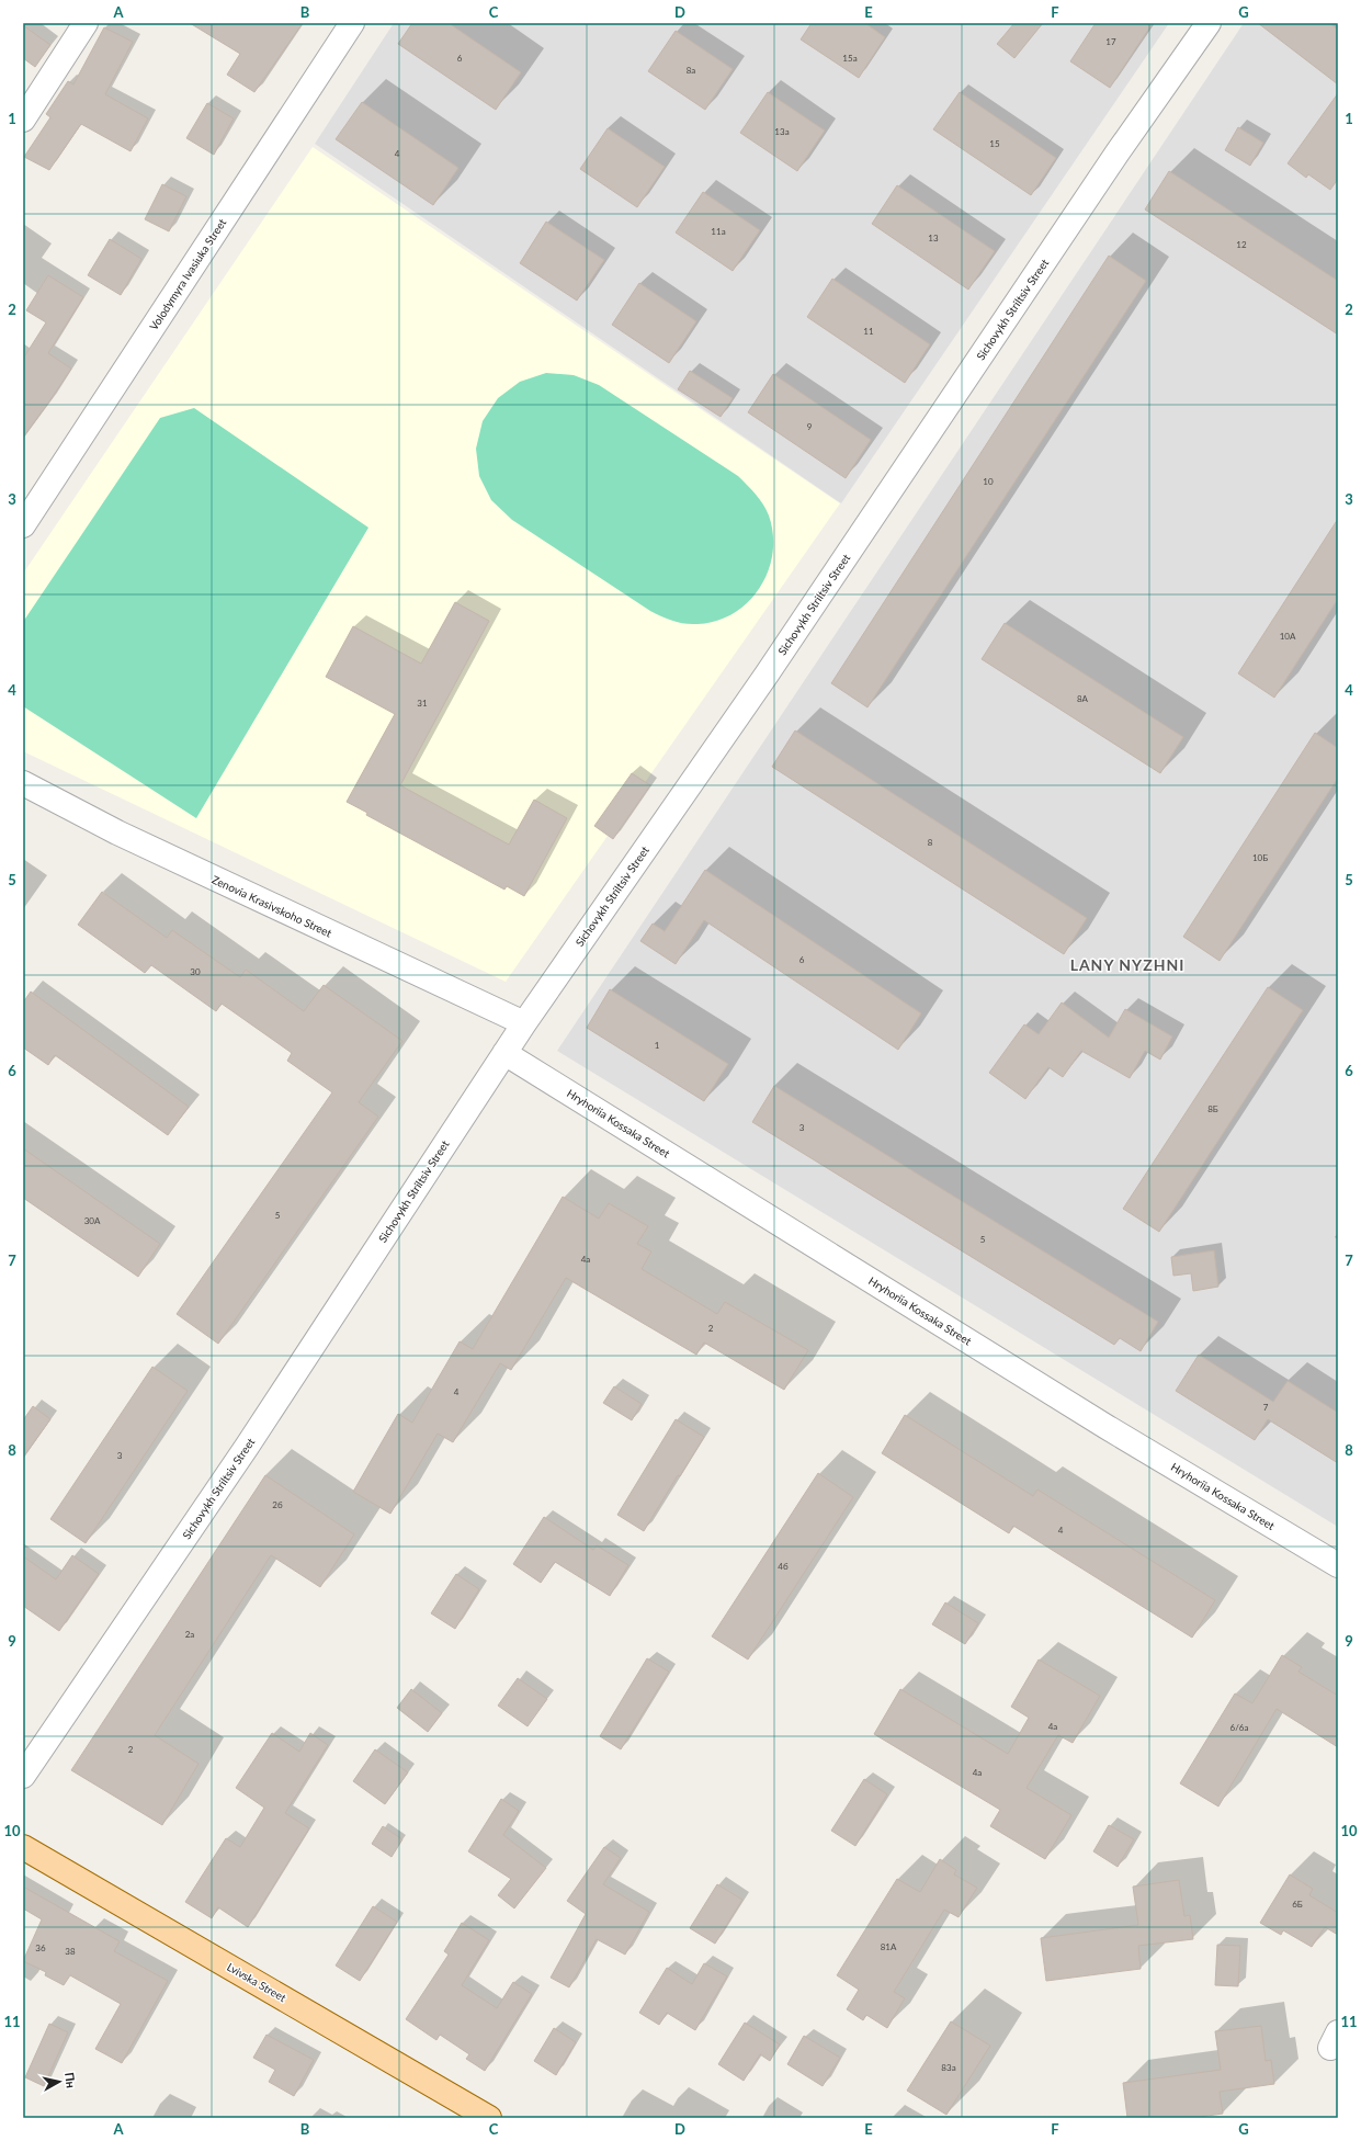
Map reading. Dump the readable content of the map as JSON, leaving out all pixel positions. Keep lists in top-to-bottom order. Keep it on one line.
{"streets":{"main road":["Lvivska Street"],"street":["Volodymyra Ivasiuka Street","Sichovykh Striltsiv Street","Zenovia Krasivskoho Street","Hryhoriia Kossaka Street"]},"crossings":[["Sichovykh Striltsiv Street","Zenovia Krasivskoho Street"],["Sichovykh Striltsiv Street","Hryhoriia Kossaka Street"]],"districts":["LANY NYZHNI"],"house_numbers":["17","6","15а","8а","13а","15","4","11а","13","12","11","9","10","10А","8А","31","8","10Б","6","30","1","8Б","3","5","30А","5","4а","2","4","7","3","2б","4","4б","2а","4а","6/6а","2","4а","6Б","81А","36","38","83а"],"north":"right","grid":{"columns":["A","B","C","D","E","F","G"],"rows":["1","2","3","4","5","6","7","8","9","10","11"]}}
